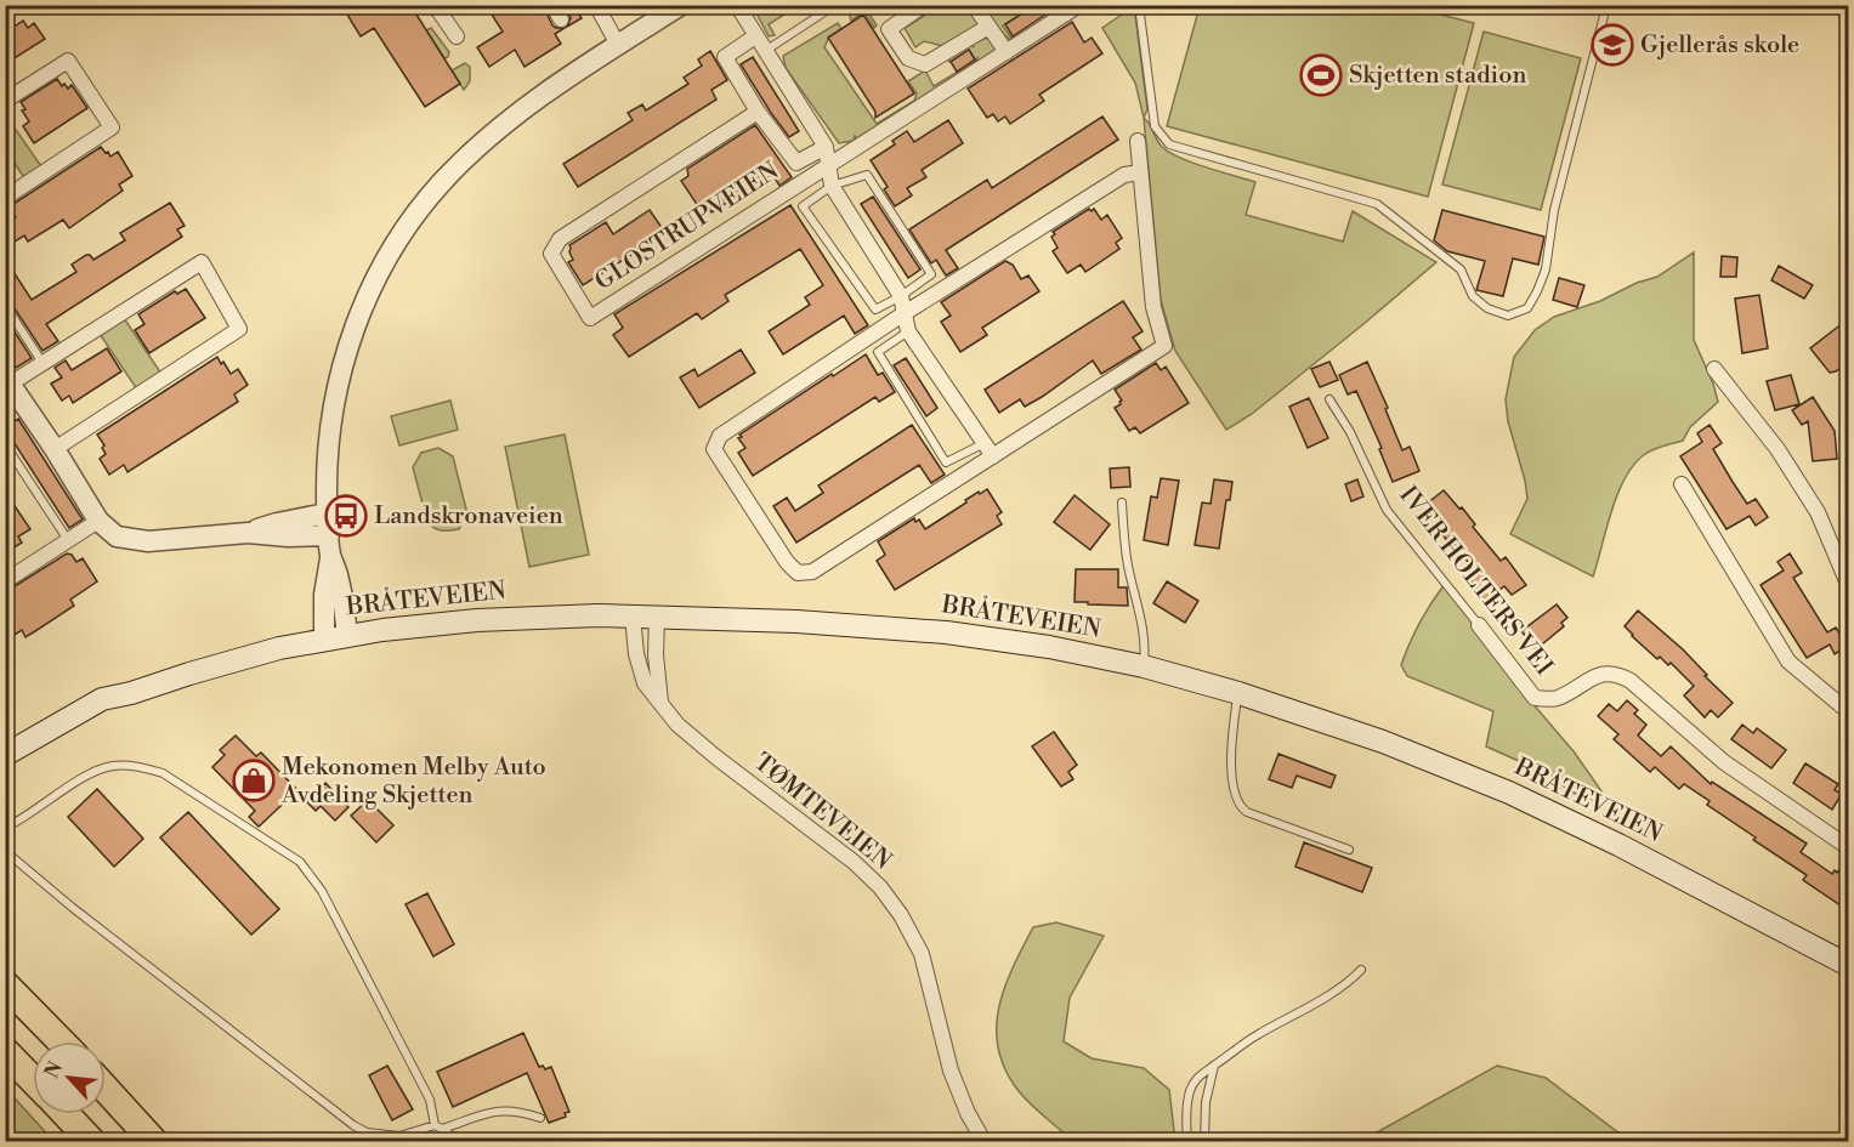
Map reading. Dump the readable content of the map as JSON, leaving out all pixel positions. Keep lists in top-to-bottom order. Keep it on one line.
{"streets":{"main road":["BRÅTEVEIEN"],"street":["GLOSTRUPVEIEN","IVER HOLTERS VEI","TØMTEVEIEN"]},"crossings":[["BRÅTEVEIEN","TØMTEVEIEN"]],"places":{"school or university":["Gjellerås skole"],"sports":["Skjetten stadion"],"bus stop":["Landskronaveien"],"shop":["Mekonomen Melby Auto Avdeling Skjetten"]},"north":"top left"}
